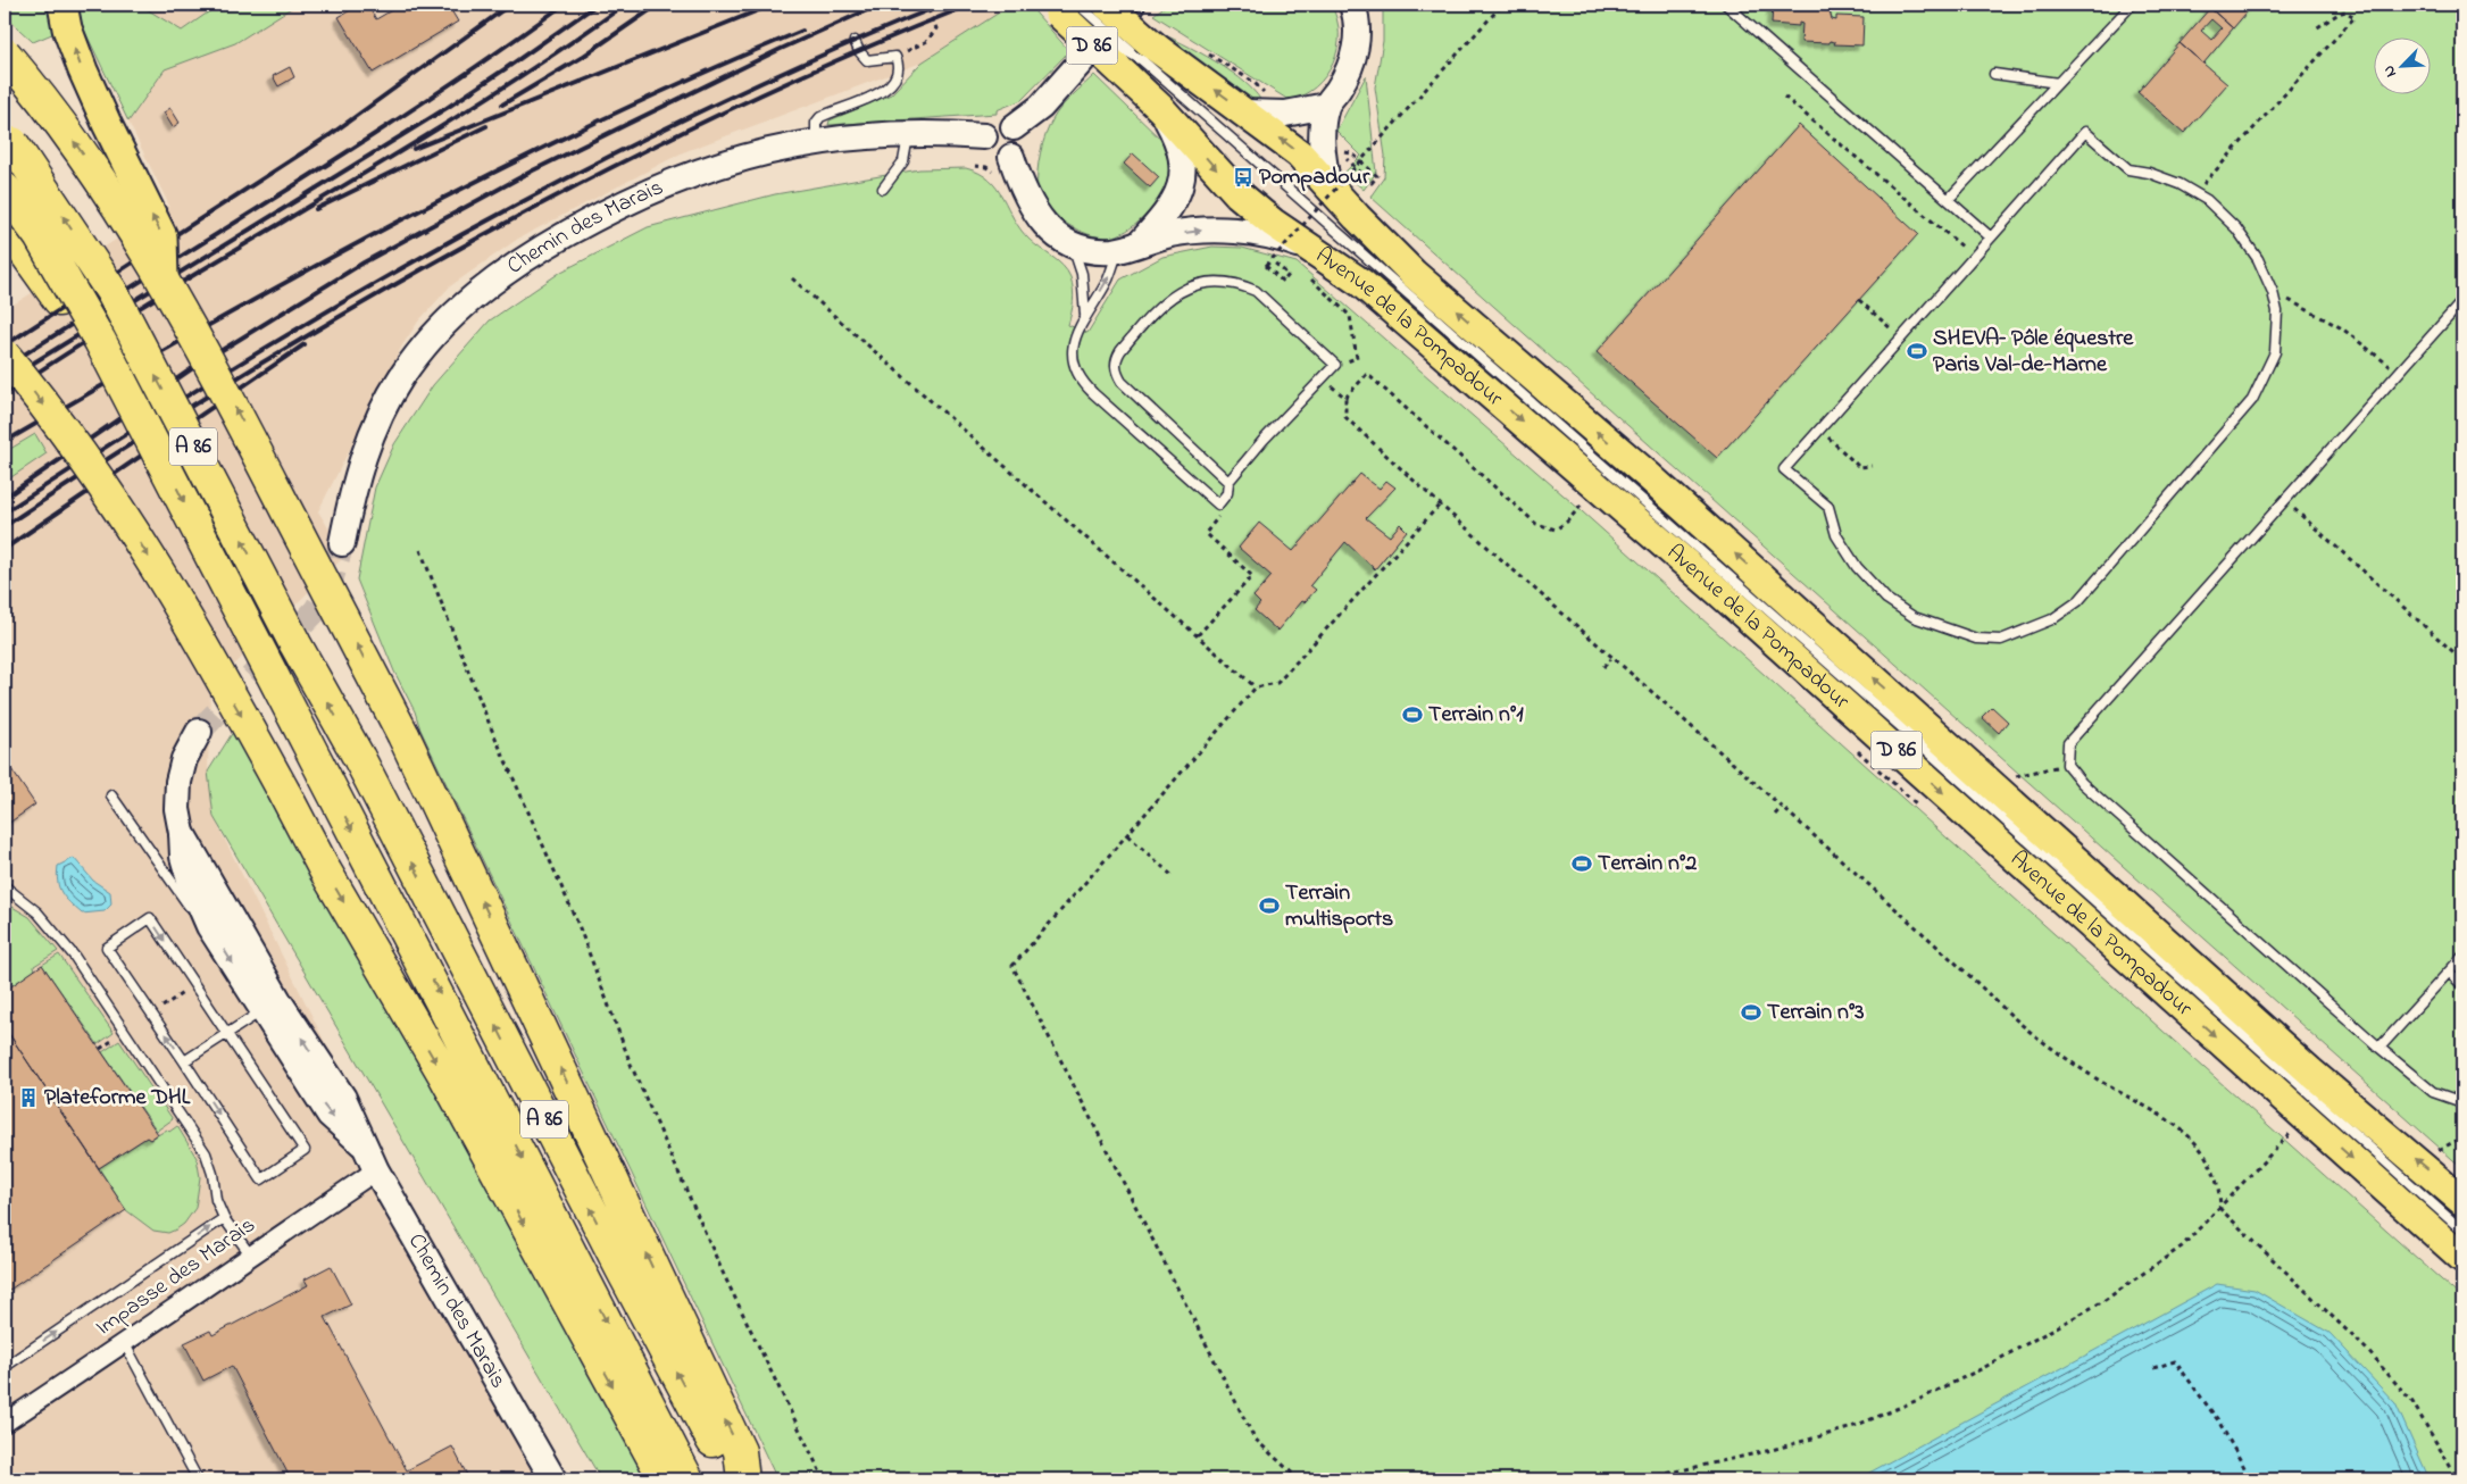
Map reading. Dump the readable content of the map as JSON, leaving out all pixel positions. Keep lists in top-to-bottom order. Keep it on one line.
{"streets":{"highway":["A 86"],"main road":["D 86","Avenue de la Pompadour"],"street":["Chemin des Marais","Impasse des Marais"]},"crossings":[["Chemin des Marais","Impasse des Marais"]],"places":{"bus stop":["Pompadour"],"sports":["SHEVA– Pôle équestre Paris Val-de-Marne","Terrain n°1","Terrain n°2","Terrain multisports","Terrain n°3"],"building":["Plateforme DHL"]},"north":"bottom left"}
